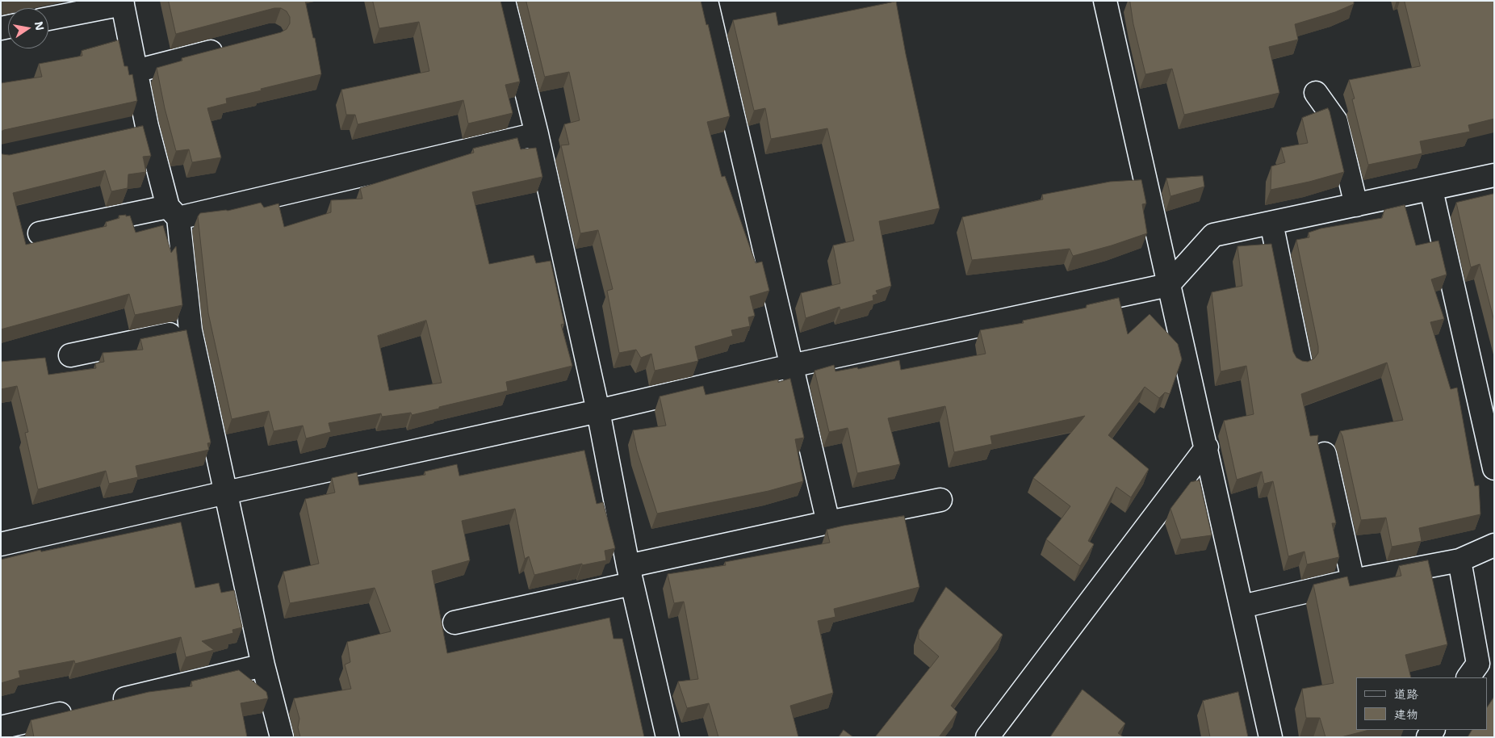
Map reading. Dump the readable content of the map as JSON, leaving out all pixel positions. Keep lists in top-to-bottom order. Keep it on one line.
{"legend":["道路","建物"],"north":"right"}
